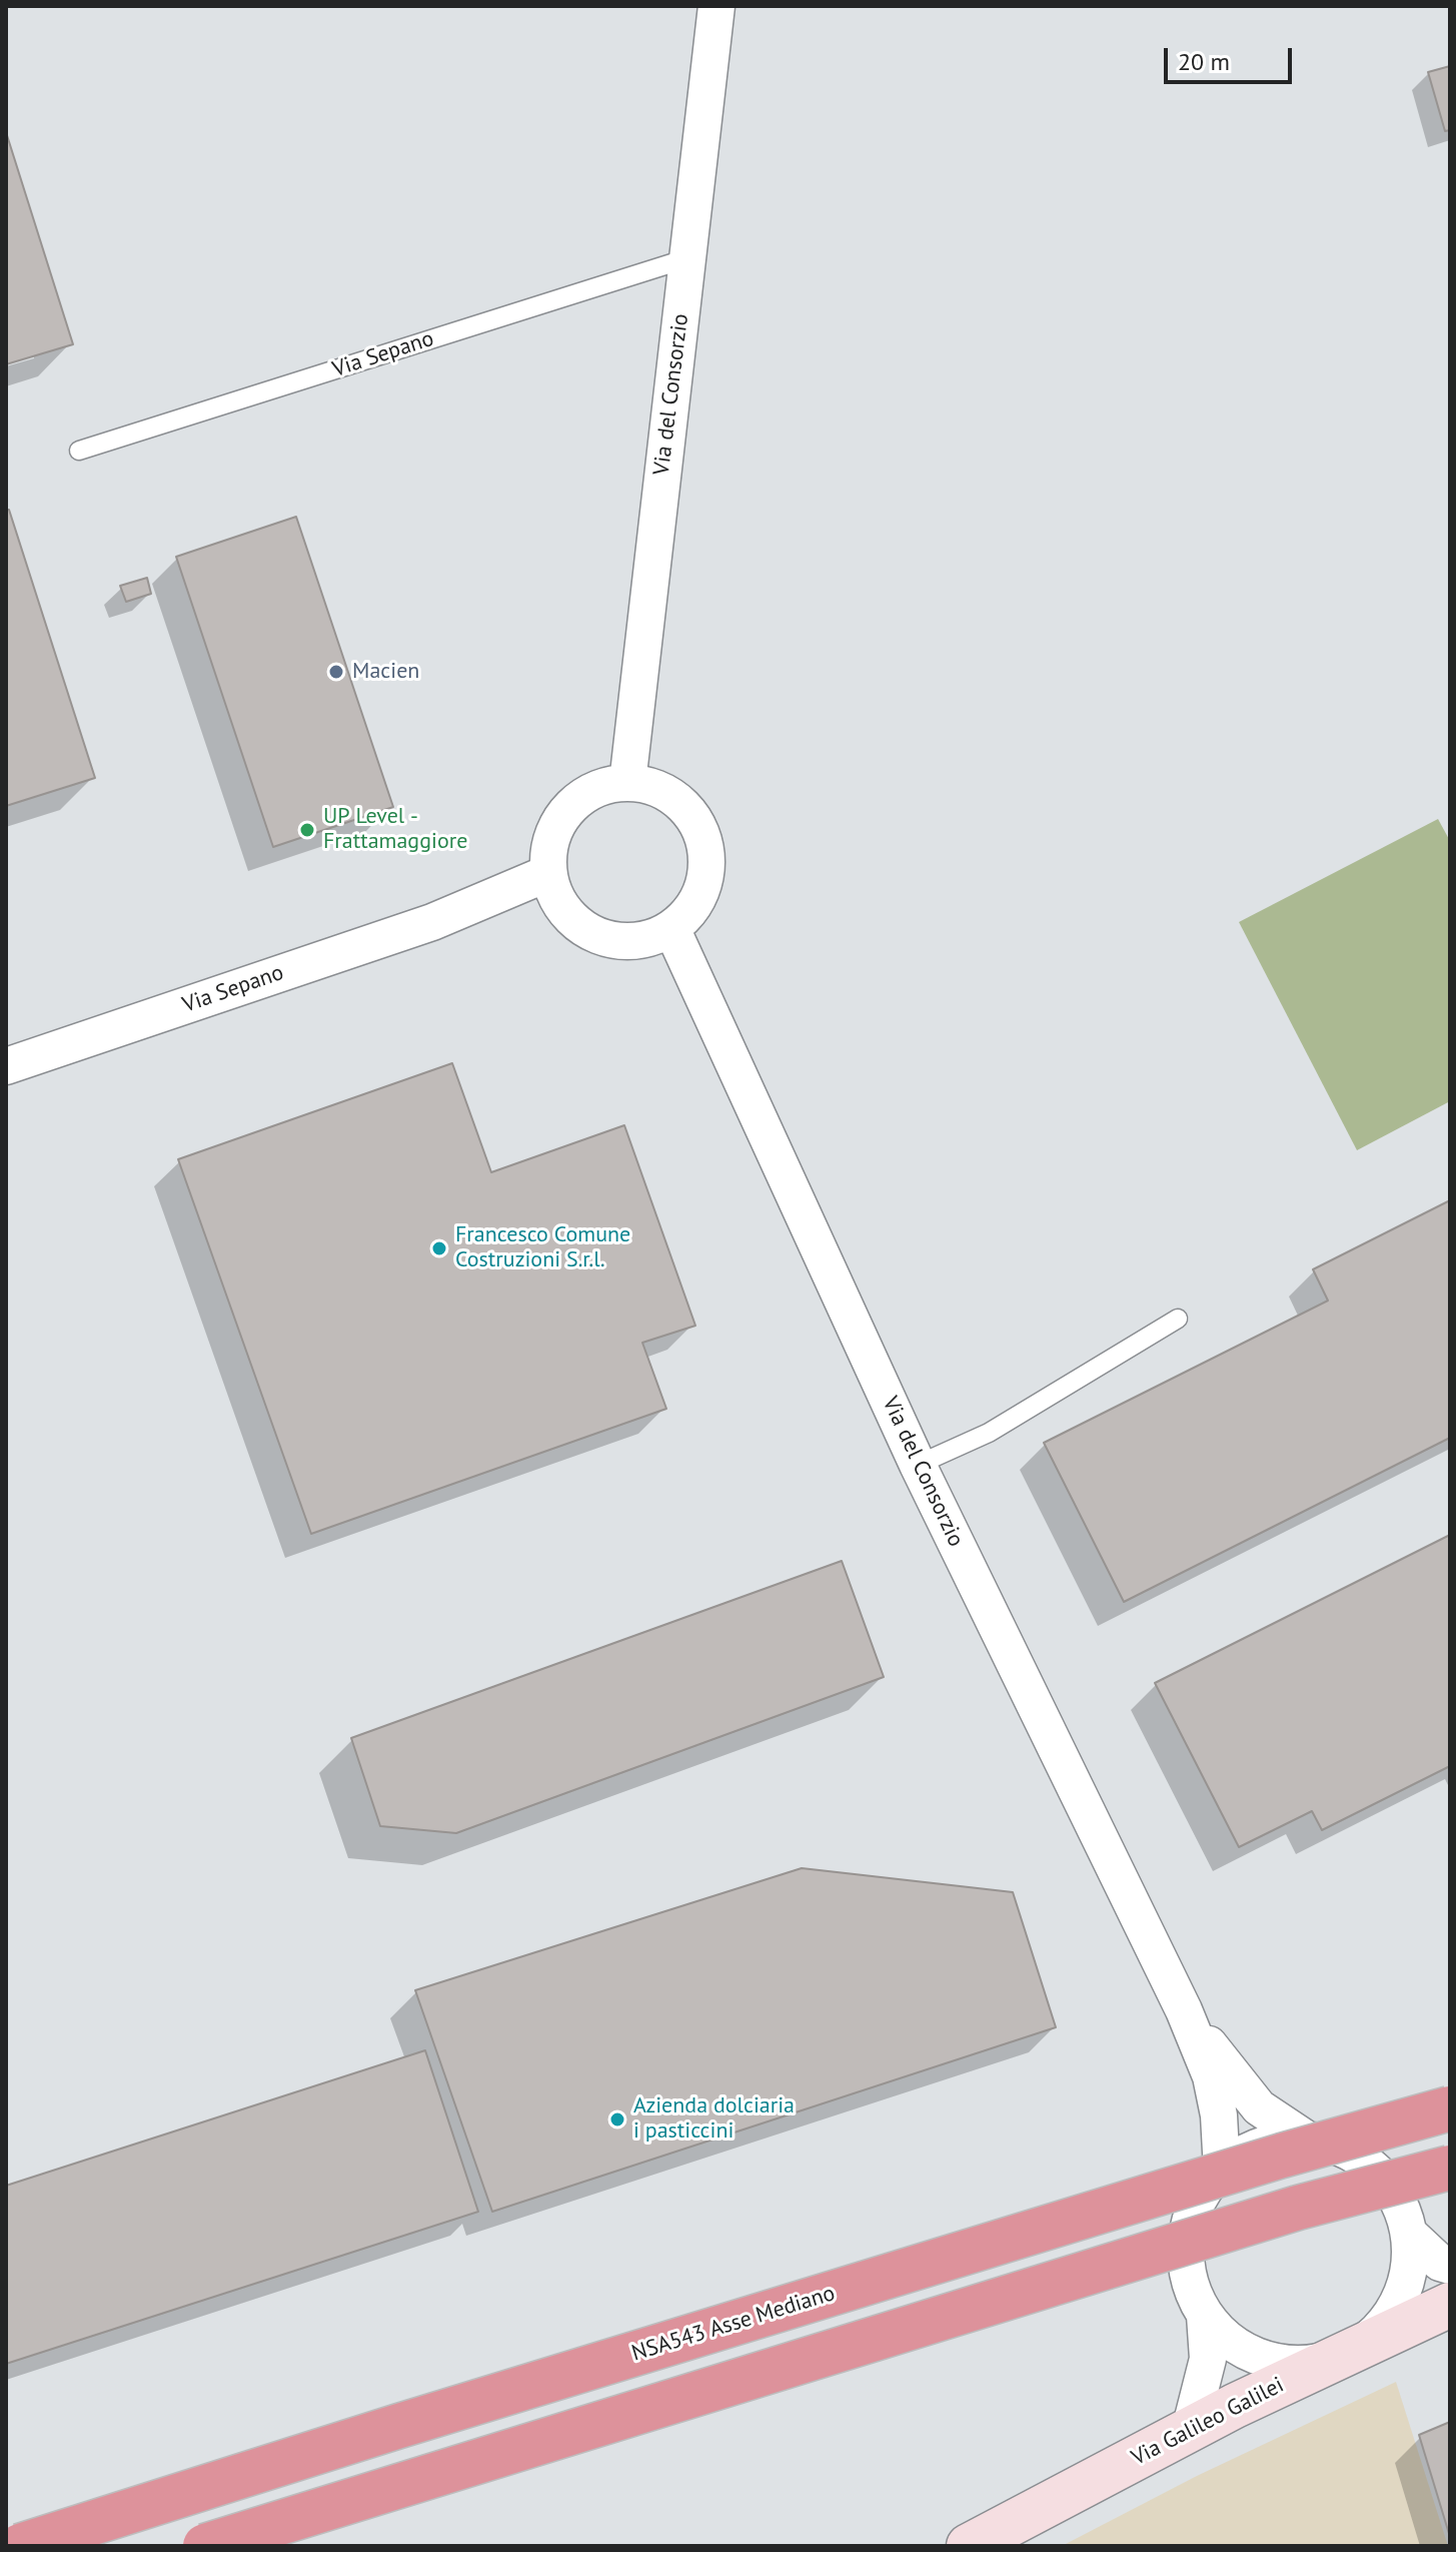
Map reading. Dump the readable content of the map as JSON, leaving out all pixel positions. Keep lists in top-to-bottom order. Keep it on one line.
{"streets":{"highway":["NSA543 Asse Mediano"],"street":["Via Sepano","Via del Consorzio","Via Galileo Galilei"]},"crossings":[["Via Sepano","Via del Consorzio"],["Via del Consorzio","Via Galileo Galilei"]],"places":["Macien","UP Level - Frattamaggiore","Francesco Comune Costruzioni S.r.l.","Azienda dolciaria i pasticcini"],"scale_bar":"20 m"}
